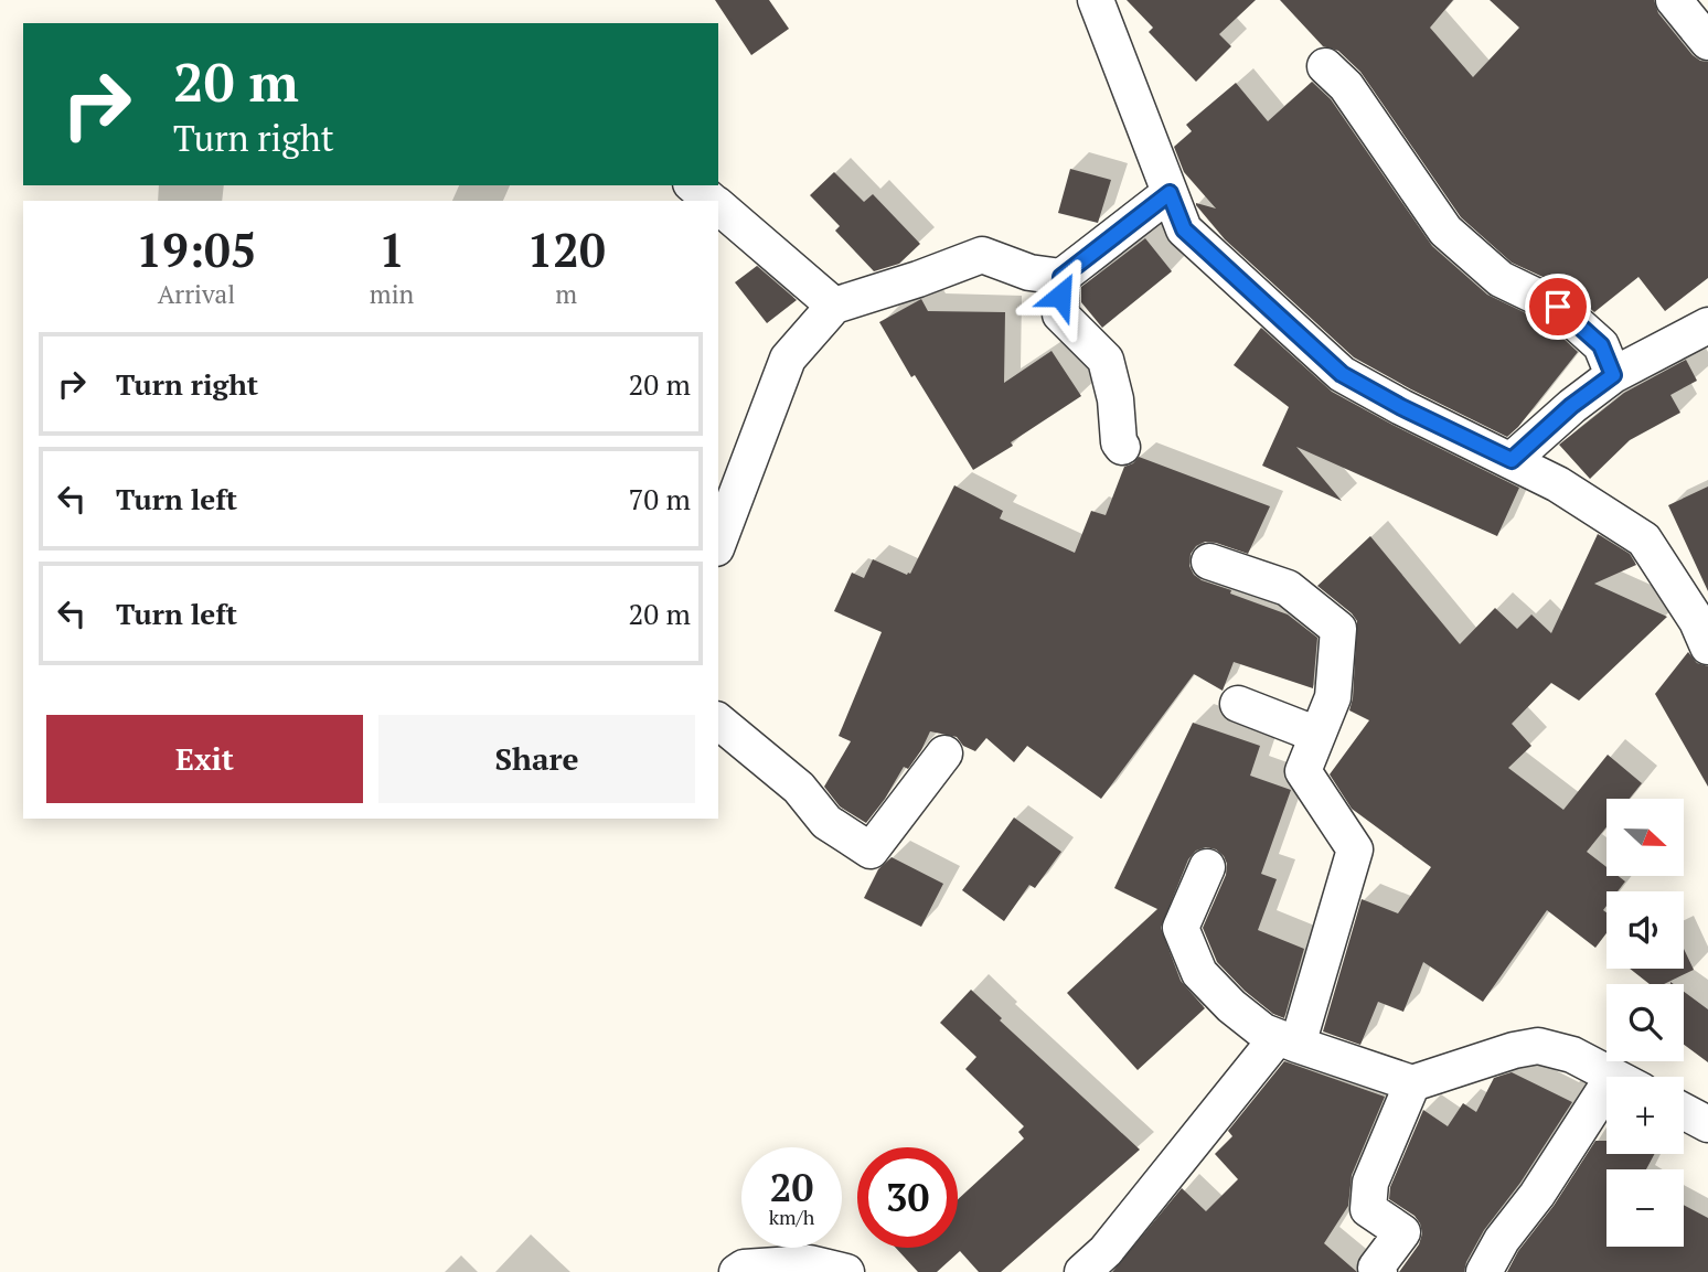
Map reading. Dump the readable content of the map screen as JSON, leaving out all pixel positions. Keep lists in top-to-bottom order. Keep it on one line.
{"north":"right","page":{"turn":["20 m","Turn right"],"eta":["19:05","Arrival","1","min","120","m"],"list":[{"name":"Turn right","value":"20 m"},{"name":"Turn left","value":"70 m"},{"name":"Turn left","value":"20 m"}],"buttons":["Exit","Share"],"map_buttons":["+","−"],"speed":"20 km/h","limit":"30"}}
